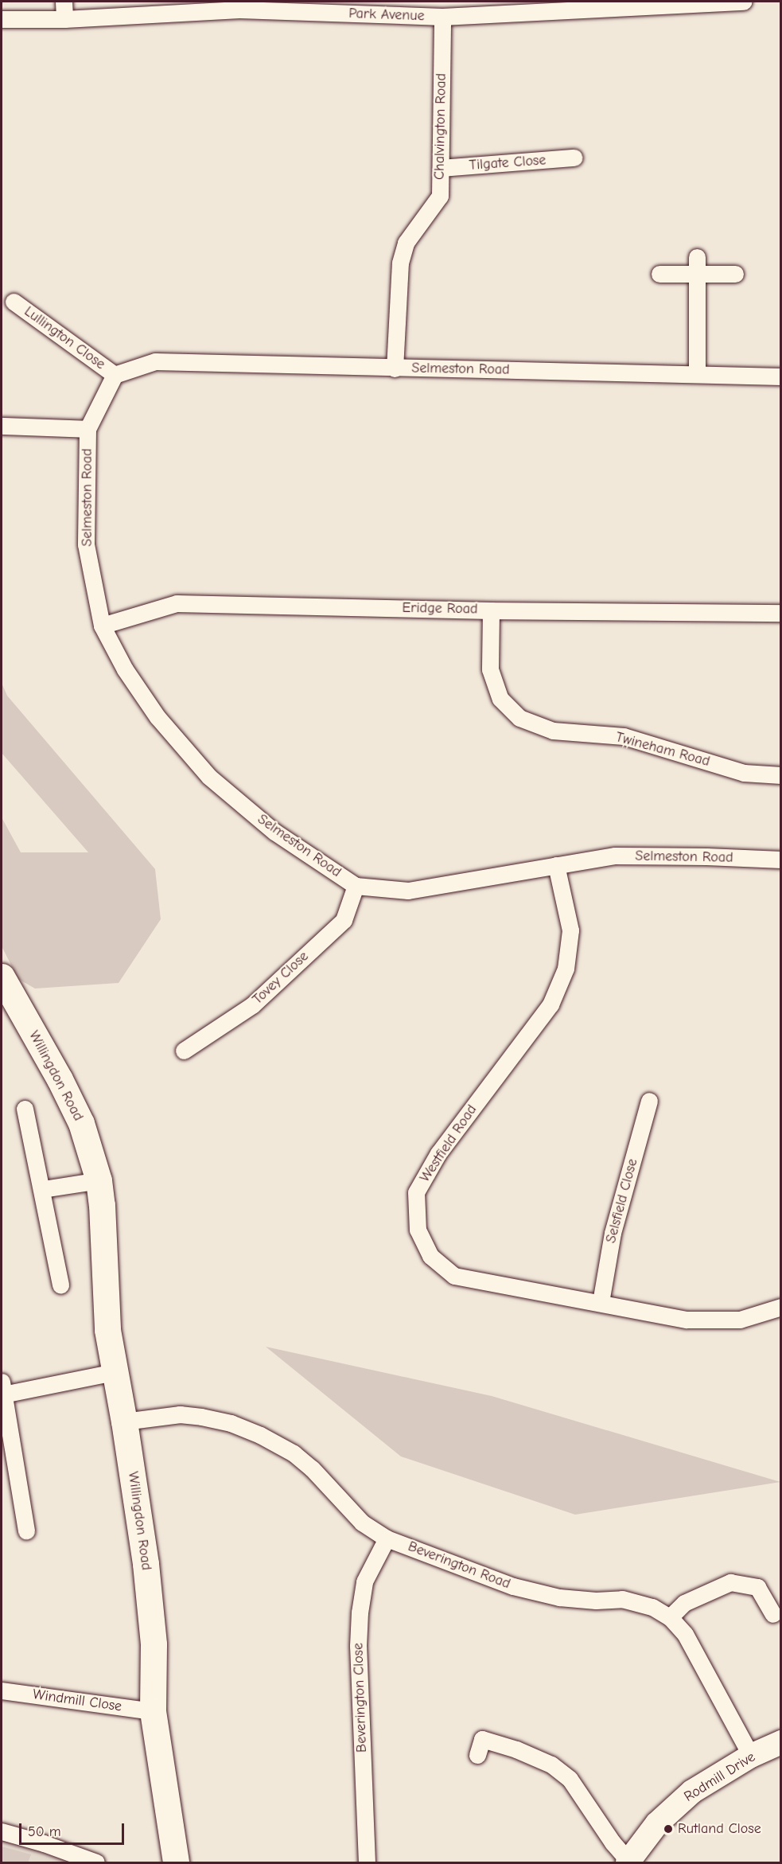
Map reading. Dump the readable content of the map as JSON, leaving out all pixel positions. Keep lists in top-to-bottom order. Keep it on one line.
{"streets":{"main road":["Willingdon Road"],"street":["Park Avenue","Chalvington Road","Tilgate Close","Lullington Close","Selmeston Road","Eridge Road","Twineham Road","Tovey Close","Westfield Road","Selsfield Close","Beverington Road","Beverington Close","Windmill Close","Rodmill Drive"]},"crossings":[["Park Avenue","Chalvington Road"],["Chalvington Road","Tilgate Close"],["Chalvington Road","Selmeston Road"],["Lullington Close","Selmeston Road"],["Selmeston Road","Eridge Road"],["Selmeston Road","Tovey Close"],["Selmeston Road","Westfield Road"],["Eridge Road","Twineham Road"],["Willingdon Road","Beverington Road"],["Willingdon Road","Windmill Close"],["Westfield Road","Selsfield Close"],["Beverington Road","Beverington Close"],["Beverington Road","Rodmill Drive"]],"places":["Rutland Close"],"scale_bar":"50 m"}
